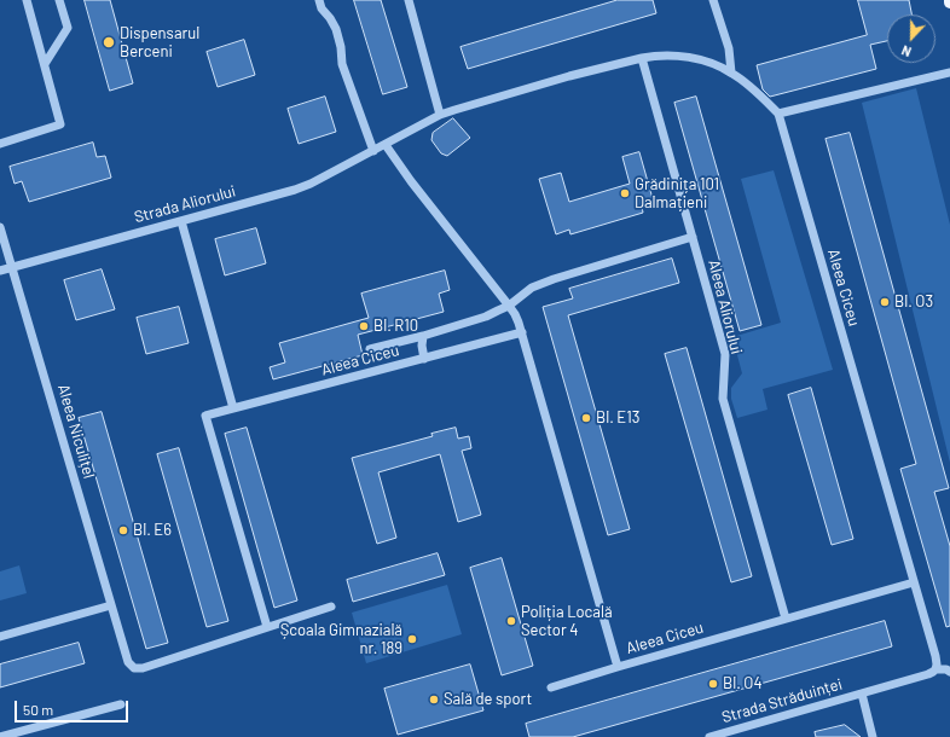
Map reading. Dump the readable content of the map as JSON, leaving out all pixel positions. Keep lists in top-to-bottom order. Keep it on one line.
{"streets":{"street":["Strada Aliorului","Aleea Ciceu","Aleea Aliorului","Aleea Niculițel","Strada Străduinței"]},"crossings":[["Strada Aliorului","Aleea Ciceu"],["Strada Aliorului","Aleea Niculițel"],["Aleea Ciceu","Aleea Aliorului"],["Aleea Ciceu","Aleea Niculițel"],["Aleea Ciceu","Strada Străduinței"]],"places":["Dispensarul Berceni","Grădinița 101 Dalmațieni","Bl. O3","Bl. R10","Bl. E13","Bl. E6","Poliția Locală Sector 4","Școala Gimnazială nr. 189","Bl. O4","Sală de sport"],"scale_bar":"50 m","north":"bottom"}
